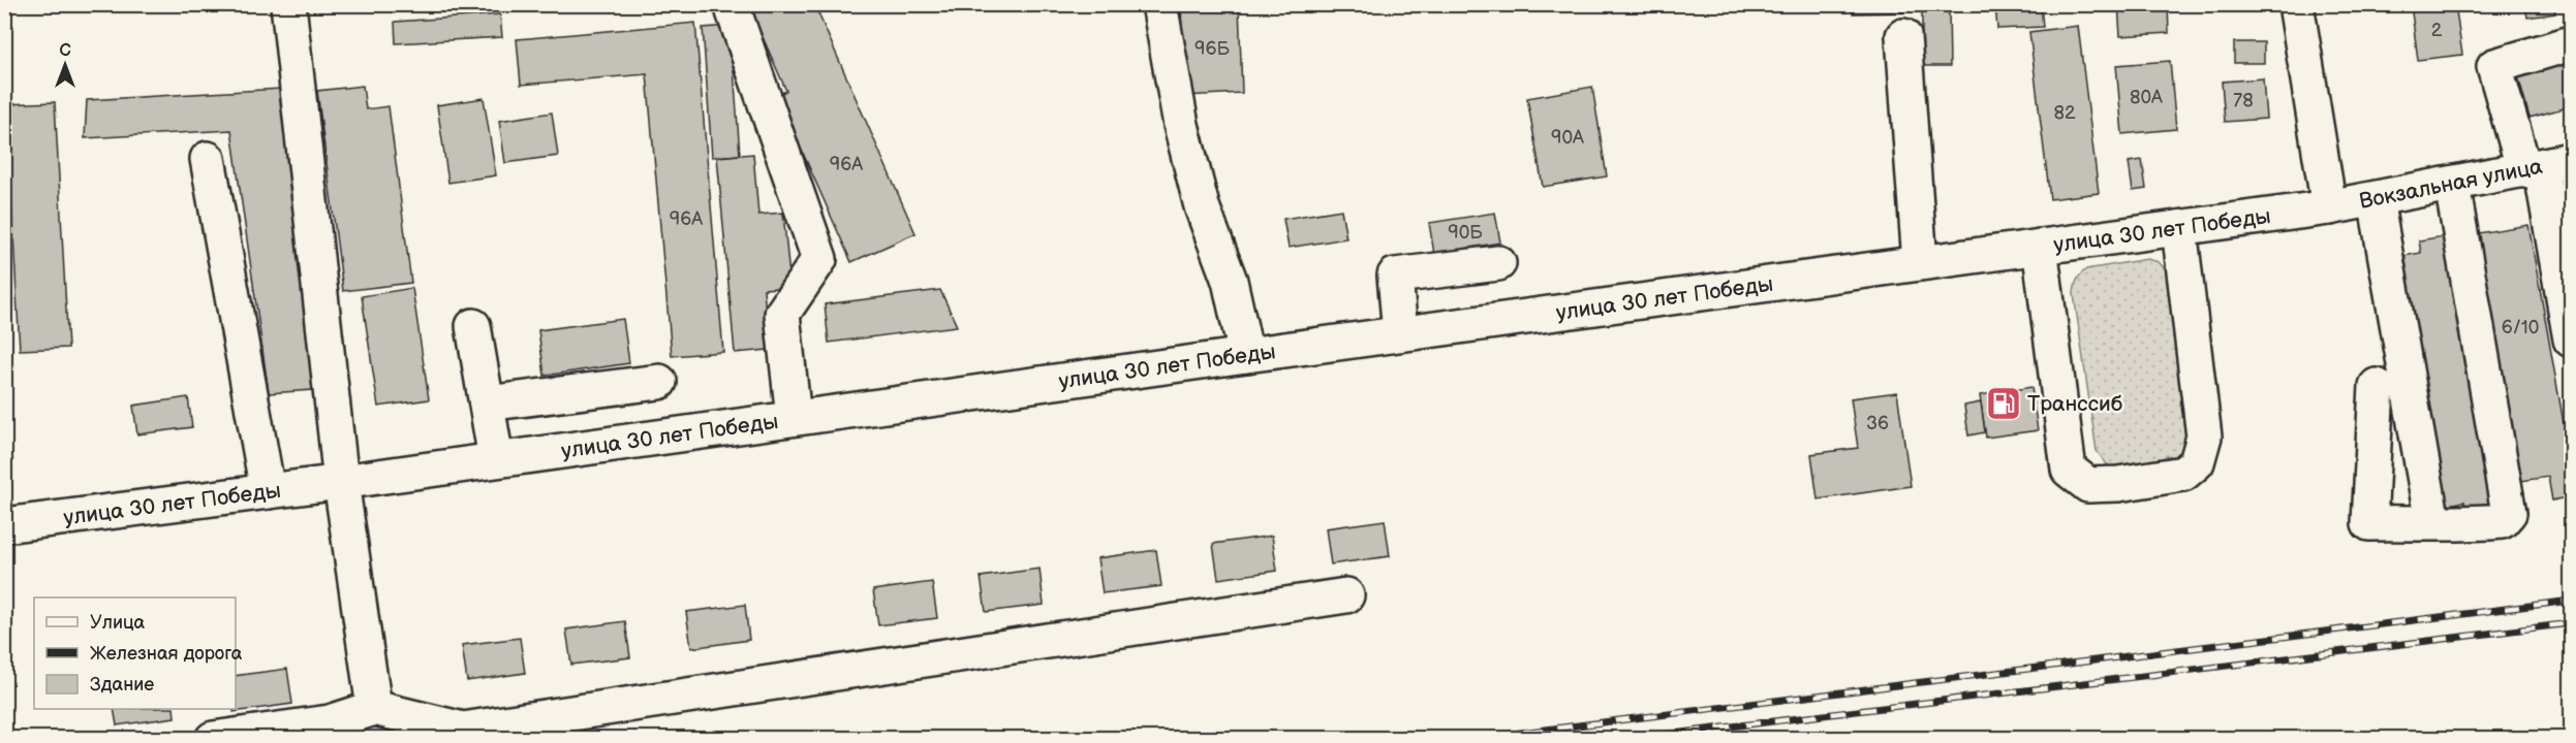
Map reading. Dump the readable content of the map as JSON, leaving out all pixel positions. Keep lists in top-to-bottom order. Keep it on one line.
{"streets":{"main road":["Вокзальная улица","улица 30 лет Победы"]},"crossings":[["Вокзальная улица","улица 30 лет Победы"]],"places":{"fuel station":["Транссиб"]},"house_numbers":["2","96Б","80А","78","82","90А","96А","96А","90Б","6/10","36"],"legend":["Улица","Железная дорога","Здание"],"north":"top"}
